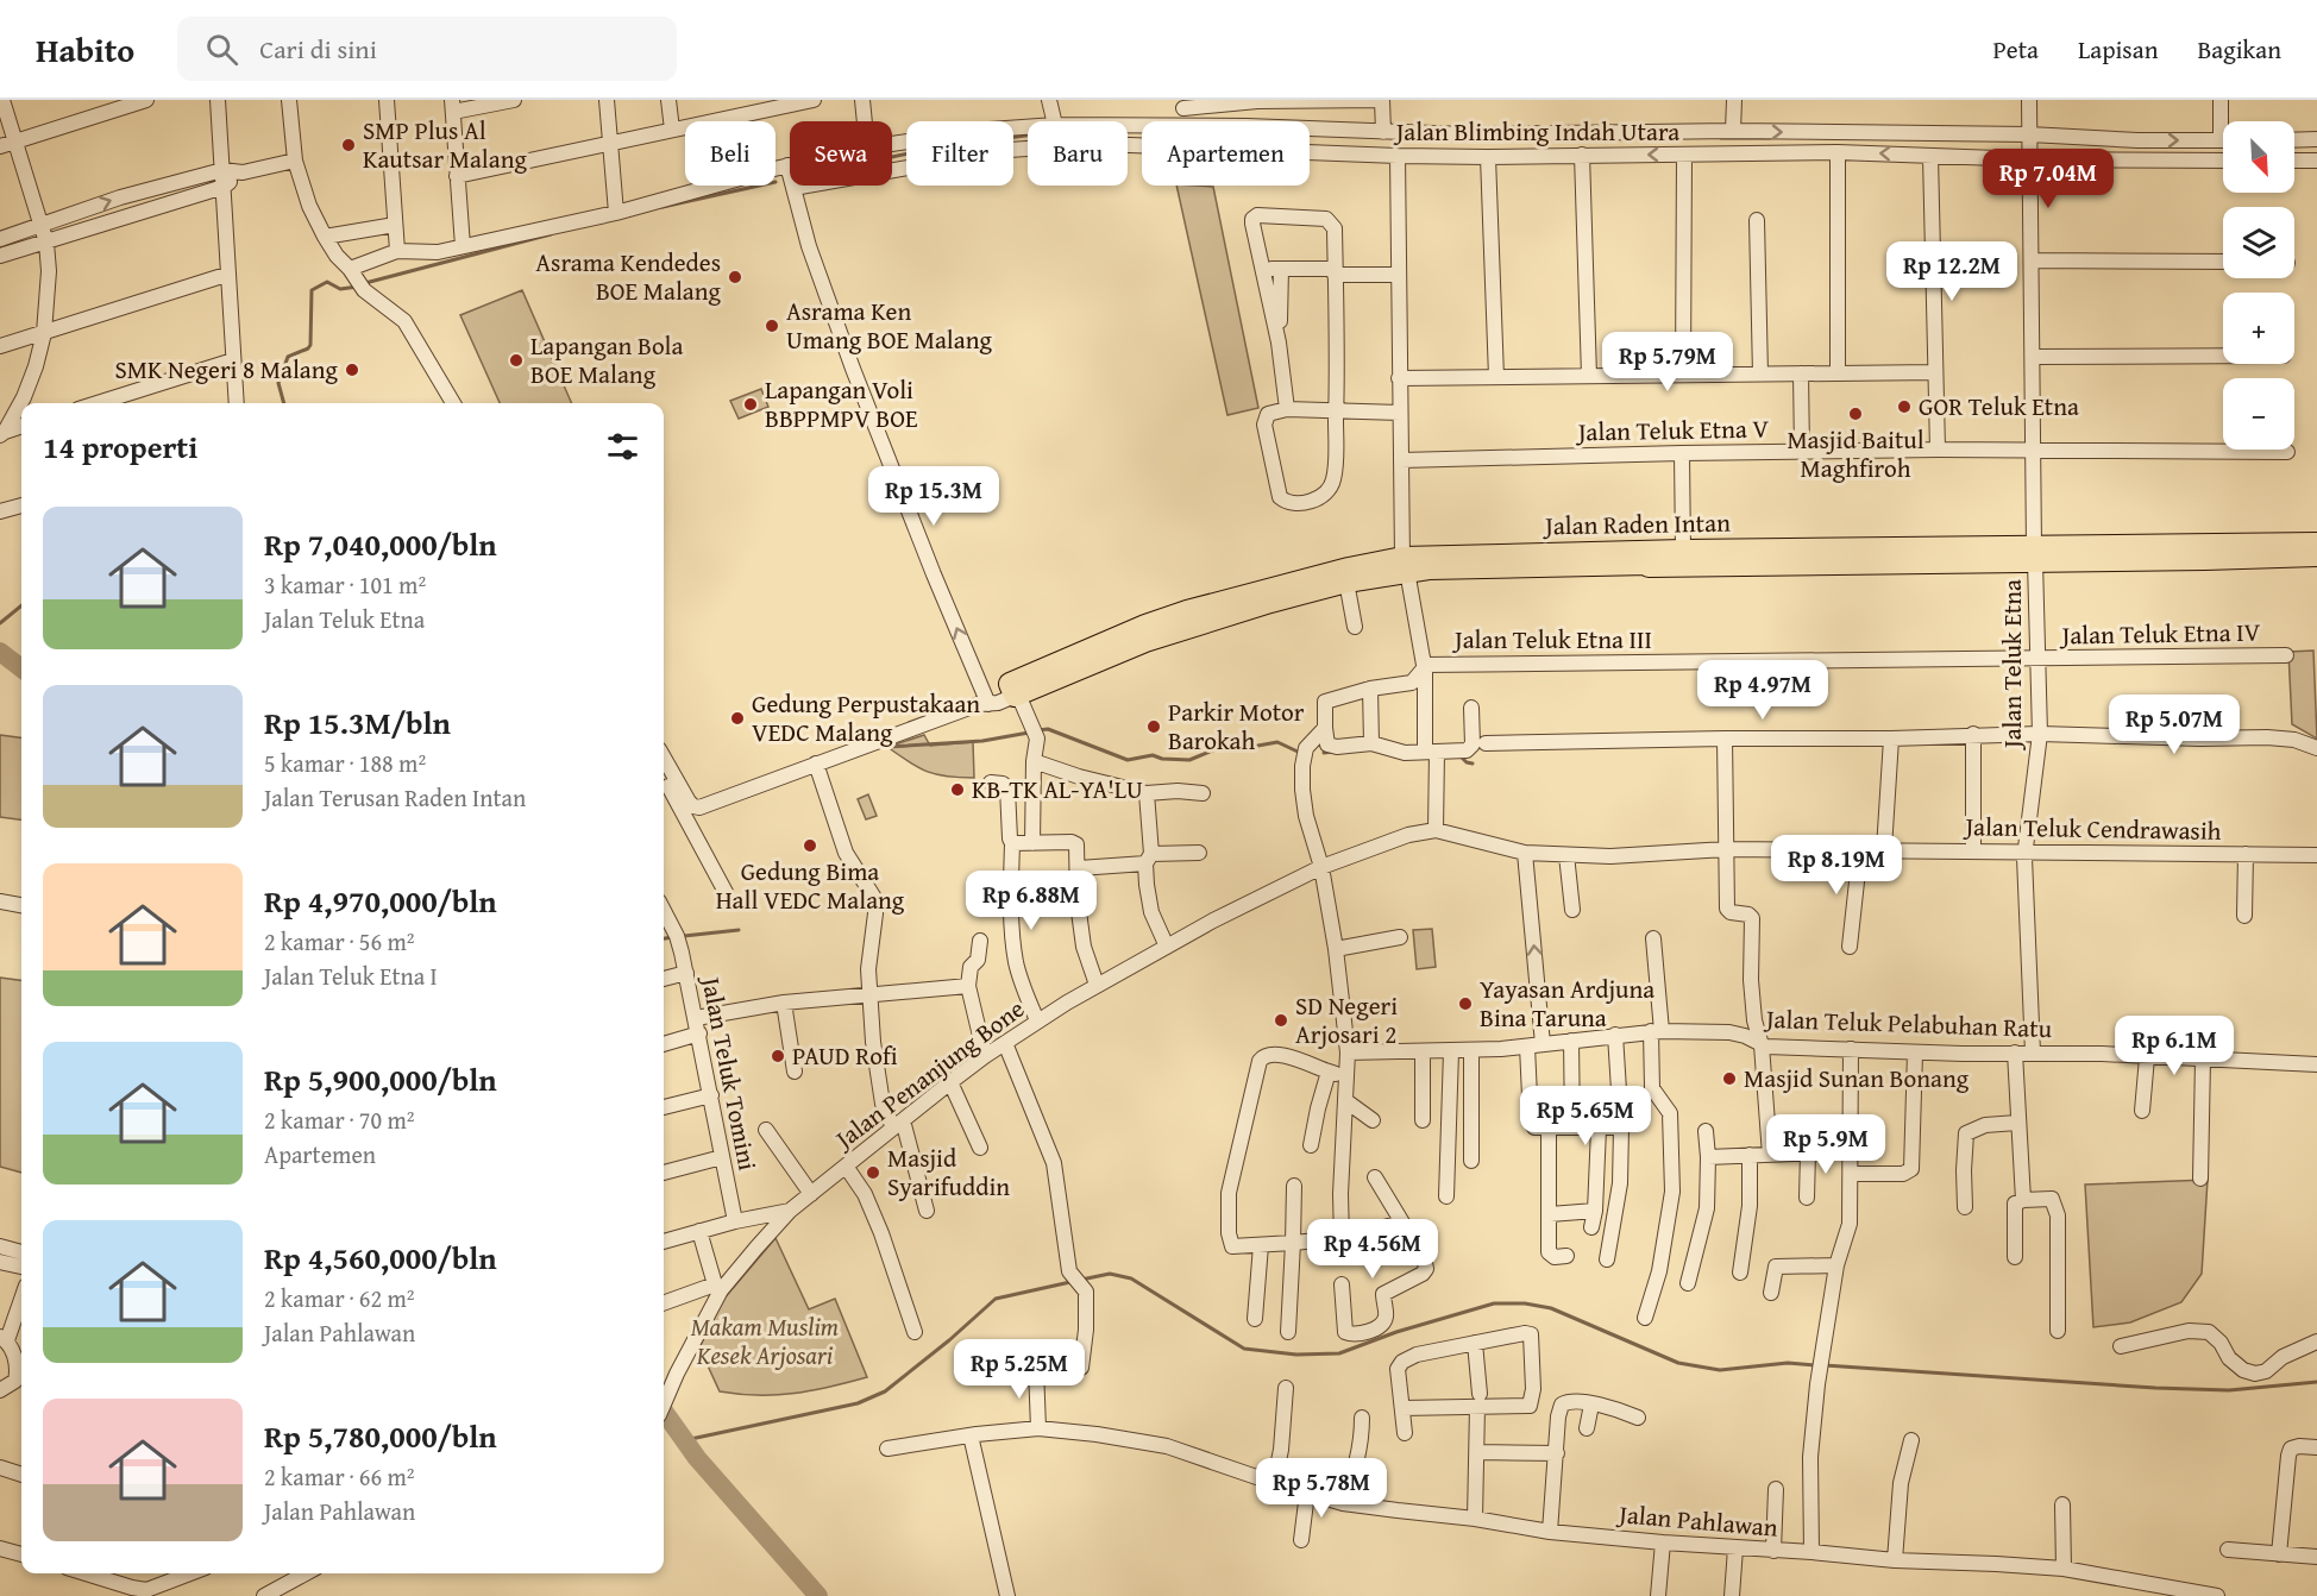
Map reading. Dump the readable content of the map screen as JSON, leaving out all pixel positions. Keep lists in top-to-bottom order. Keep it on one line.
{"streets":{"highway":["Jalan Raden Intan"],"street":["Jalan Blimbing Indah Utara","Jalan Teluk Etna V","Jalan Teluk Etna IV","Jalan Teluk Etna III","Jalan Teluk Etna","Jalan Teluk Cendrawasih","Jalan Teluk Pelabuhan Ratu","Jalan Teluk Tomini","Jalan Penanjung Bone","Jalan Pahlawan"]},"crossings":[["Jalan Blimbing Indah Utara","Jalan Teluk Etna III"],["Jalan Blimbing Indah Utara","Jalan Teluk Etna"],["Jalan Teluk Etna V","Jalan Teluk Etna III"],["Jalan Teluk Etna V","Jalan Teluk Etna"],["Jalan Raden Intan","Jalan Teluk Etna III"],["Jalan Raden Intan","Jalan Teluk Etna"],["Jalan Teluk Etna IV","Jalan Teluk Etna III"],["Jalan Teluk Etna IV","Jalan Teluk Etna"],["Jalan Teluk Etna III","Jalan Teluk Etna"],["Jalan Teluk Etna","Jalan Teluk Cendrawasih"],["Jalan Teluk Etna","Jalan Teluk Pelabuhan Ratu"],["Jalan Teluk Cendrawasih","Jalan Penanjung Bone"]],"parks":["Makam Muslim Kesek Arjosari"],"places":["SMP Plus Al Kautsar Malang","Asrama Kendedes BOE Malang","Asrama Ken Umang BOE Malang","Lapangan Bola BOE Malang","SMK Negeri 8 Malang","Lapangan Voli BBPPMPV BOE","GOR Teluk Etna","Masjid Baitul Maghfiroh","Gedung Perpustakaan VEDC Malang","Parkir Motor Barokah","KB-TK AL-YA'LU","Gedung Bima Hall VEDC Malang","Yayasan Ardjuna Bina Taruna","SD Negeri Arjosari 2","PAUD Rofi","Masjid Sunan Bonang","Masjid Syarifuddin"],"north":"bottom right","page":{"header":"Habito","search":"Cari di sini","nav":["Peta","Lapisan","Bagikan"],"map_buttons":["+","−"],"chip":["Beli","Sewa","Filter","Baru","Apartemen"],"price":["Rp 7.04M","Rp 12.2M","Rp 5.79M","Rp 15.3M","Rp 4.97M","Rp 5.07M","Rp 8.19M","Rp 6.88M","Rp 6.1M","Rp 5.65M","Rp 5.9M","Rp 4.56M","Rp 5.25M","Rp 5.78M"],"heading":"14 properti","list":[{"name":"Rp 7,040,000/bln","note":"3 kamar · 101 m² · Jalan Teluk Etna"},{"name":"Rp 15.3M/bln","note":"5 kamar · 188 m² · Jalan Terusan Raden Intan"},{"name":"Rp 4,970,000/bln","note":"2 kamar · 56 m² · Jalan Teluk Etna I"},{"name":"Rp 5,900,000/bln","note":"2 kamar · 70 m² · Apartemen"},{"name":"Rp 4,560,000/bln","note":"2 kamar · 62 m² · Jalan Pahlawan"},{"name":"Rp 5,780,000/bln","note":"2 kamar · 66 m² · Jalan Pahlawan"}]}}
